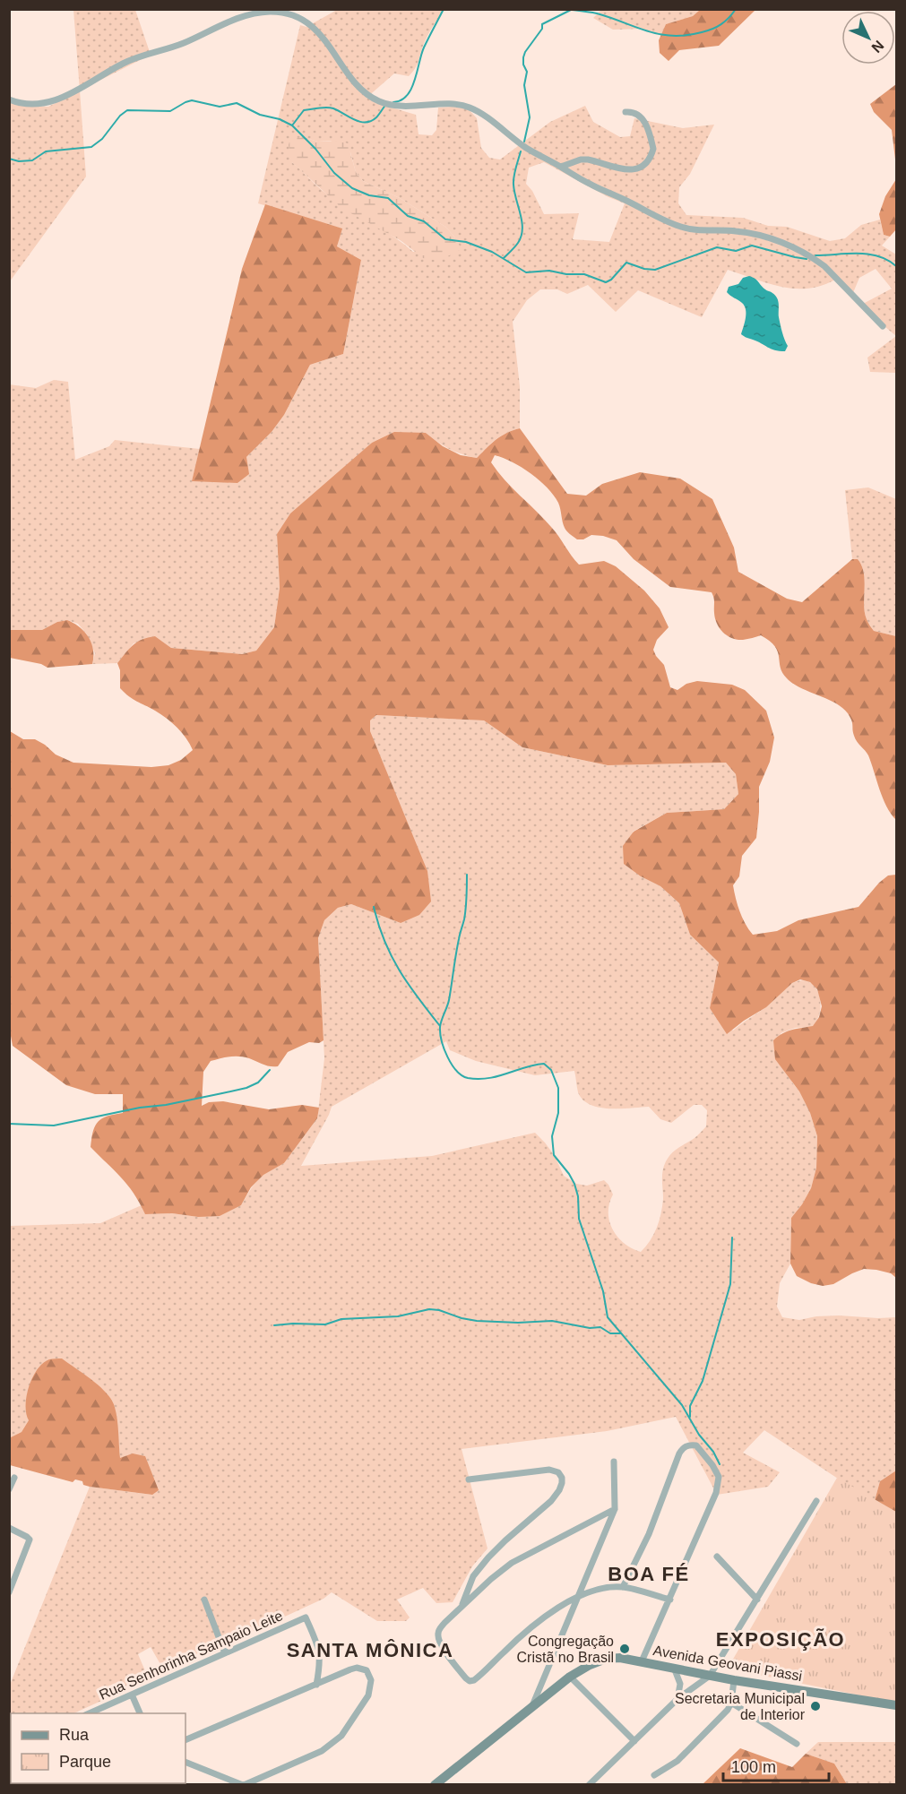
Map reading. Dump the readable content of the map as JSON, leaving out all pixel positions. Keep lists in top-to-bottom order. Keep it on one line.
{"streets":{"main road":["Avenida Geovani Piassi"],"street":["Rua Senhorinha Sampaio Leite"]},"districts":["BOA FÉ","EXPOSIÇÃO","SANTA MÔNICA"],"places":["Congregação Cristã no Brasil","Secretaria Municipal de Interior"],"legend":["Rua","Parque"],"scale_bar":"100 m","north":"bottom right"}
